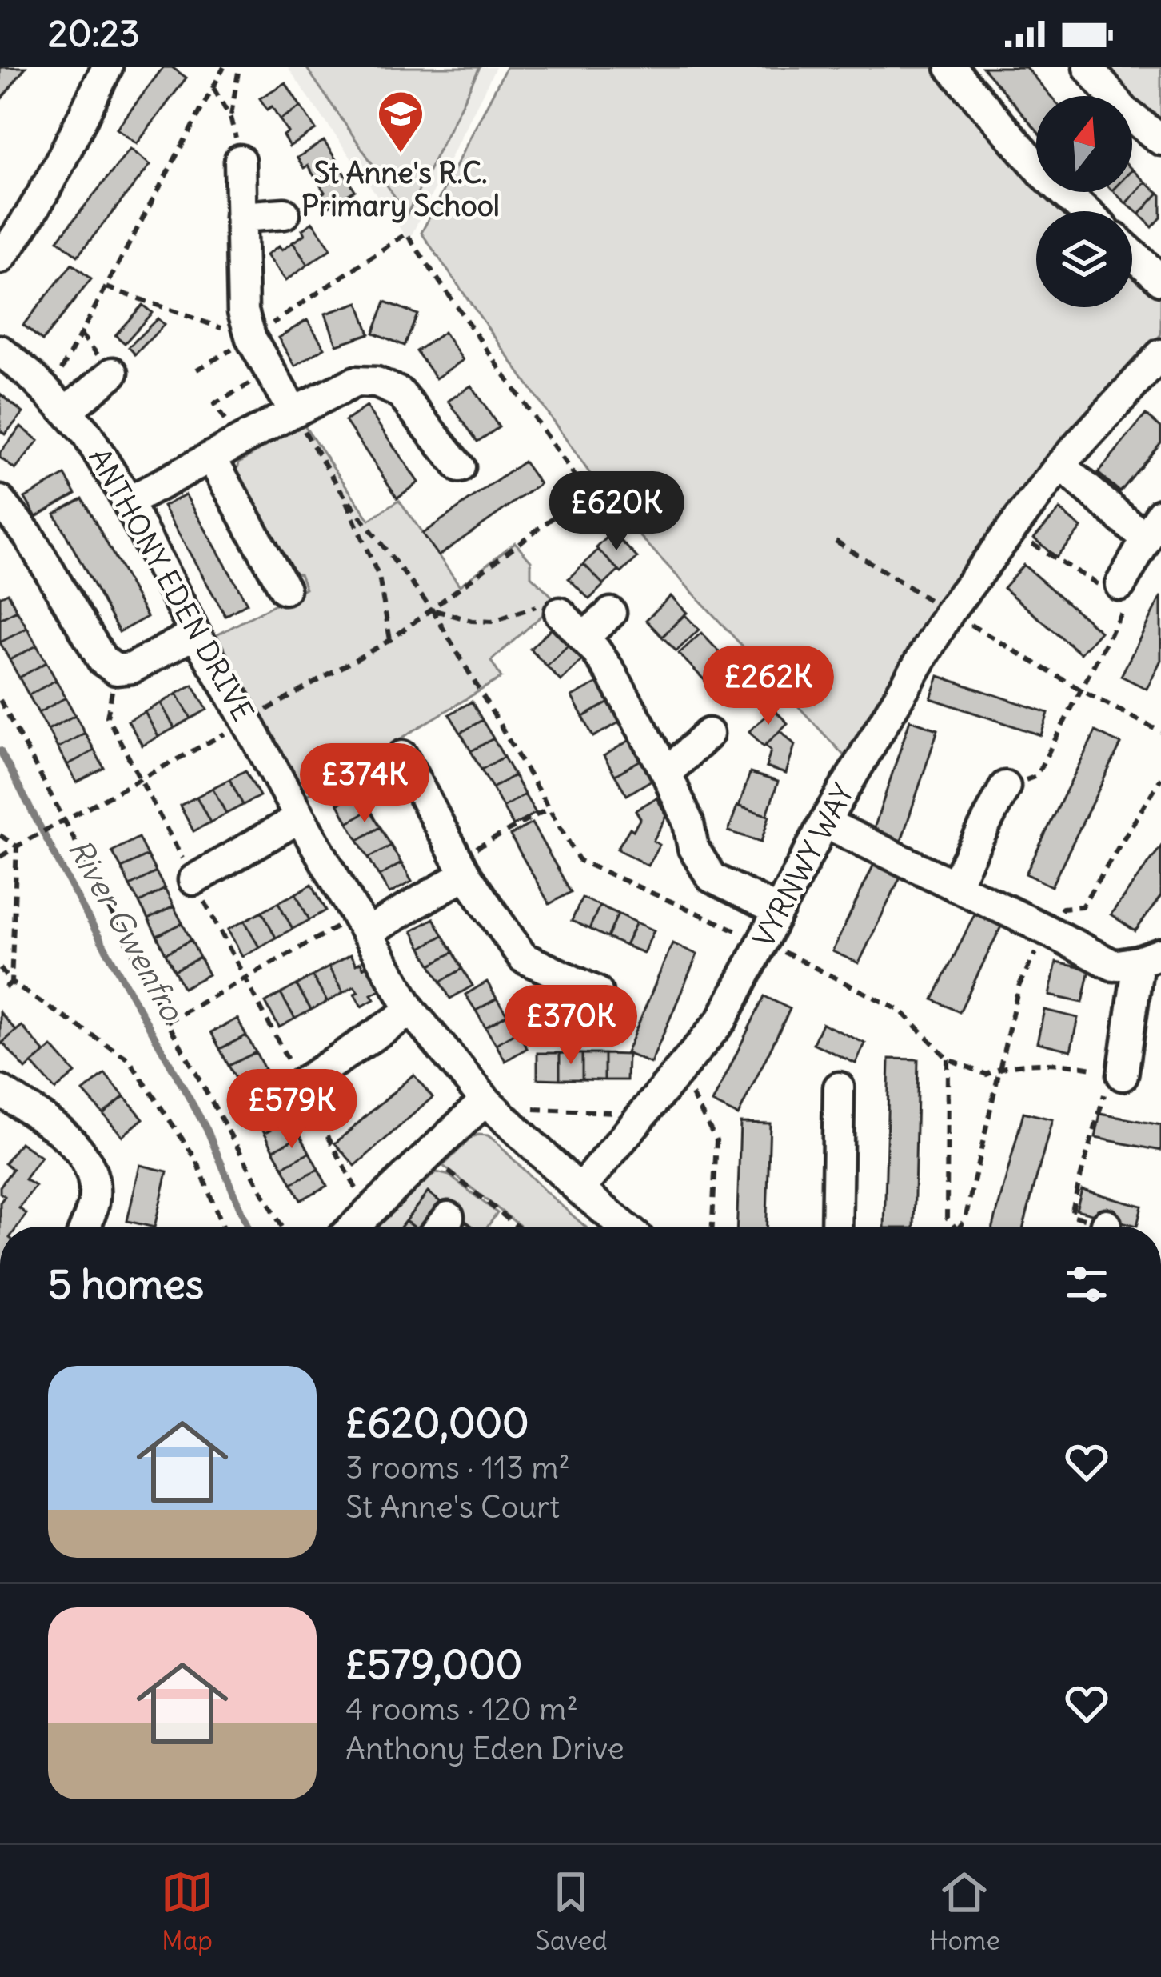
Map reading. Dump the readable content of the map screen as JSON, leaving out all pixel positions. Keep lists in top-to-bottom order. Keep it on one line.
{"streets":{"street":["ANTHONY EDEN DRIVE","VYRNWY WAY"]},"crossings":[["ANTHONY EDEN DRIVE","VYRNWY WAY"]],"water":["River Gwenfro"],"places":{"school or university":["St Anne's R.C. Primary School"]},"north":"top","page":{"status":"20:23","price":["£620K","£262K","£374K","£370K","£579K"],"heading":"5 homes","list":[{"name":"£620,000","note":"3 rooms · 113 m² · St Anne's Court"},{"name":"£579,000","note":"4 rooms · 120 m² · Anthony Eden Drive"}],"tabs":["Map","Saved","Home"]}}
